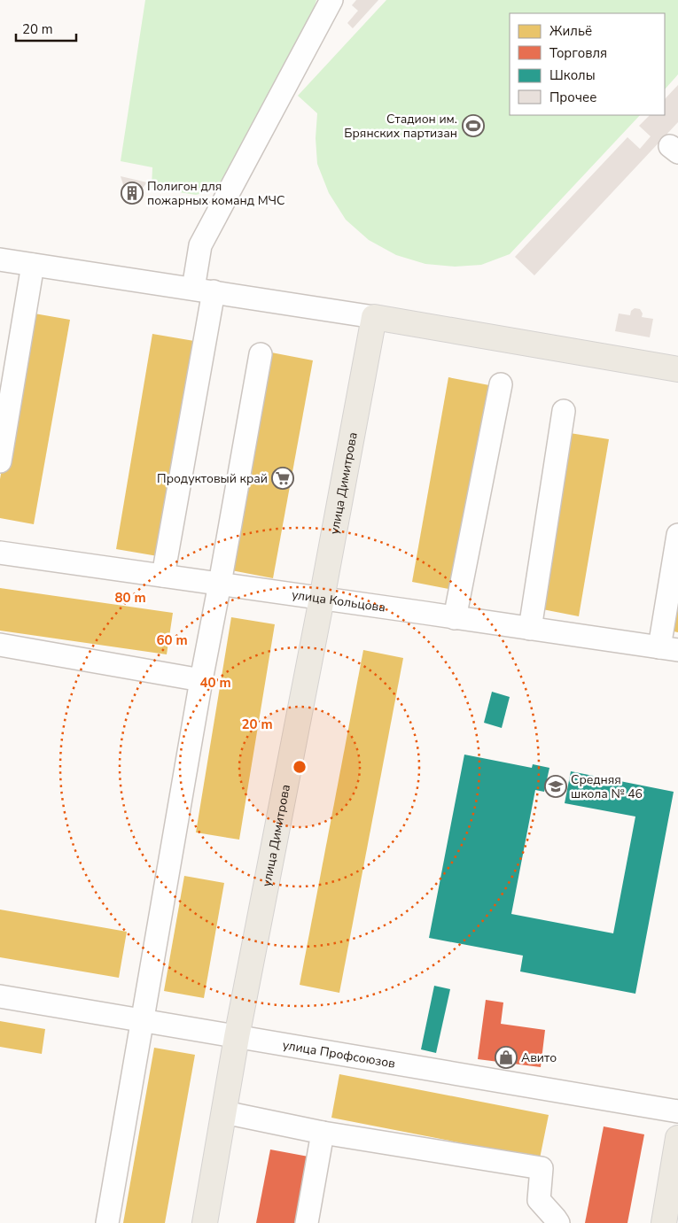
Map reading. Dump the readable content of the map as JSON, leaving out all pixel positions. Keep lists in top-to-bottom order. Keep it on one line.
{"streets":{"main road":["улица Димитрова"],"street":["улица Кольцова","улица Профсоюзов"]},"crossings":[["улица Димитрова","улица Кольцова"],["улица Димитрова","улица Профсоюзов"]],"places":{"sports":["Стадион им. Брянских партизан"],"building":["Полигон для пожарных команд МЧС"],"supermarket":["Продуктовый край"],"school or university":["Средняя школа № 46"],"shop":["Авито"]},"legend":["Жильё","Торговля","Школы","Прочее"],"scale_bar":"20 m","rings":["80 m","60 m","40 m","20 m"]}
